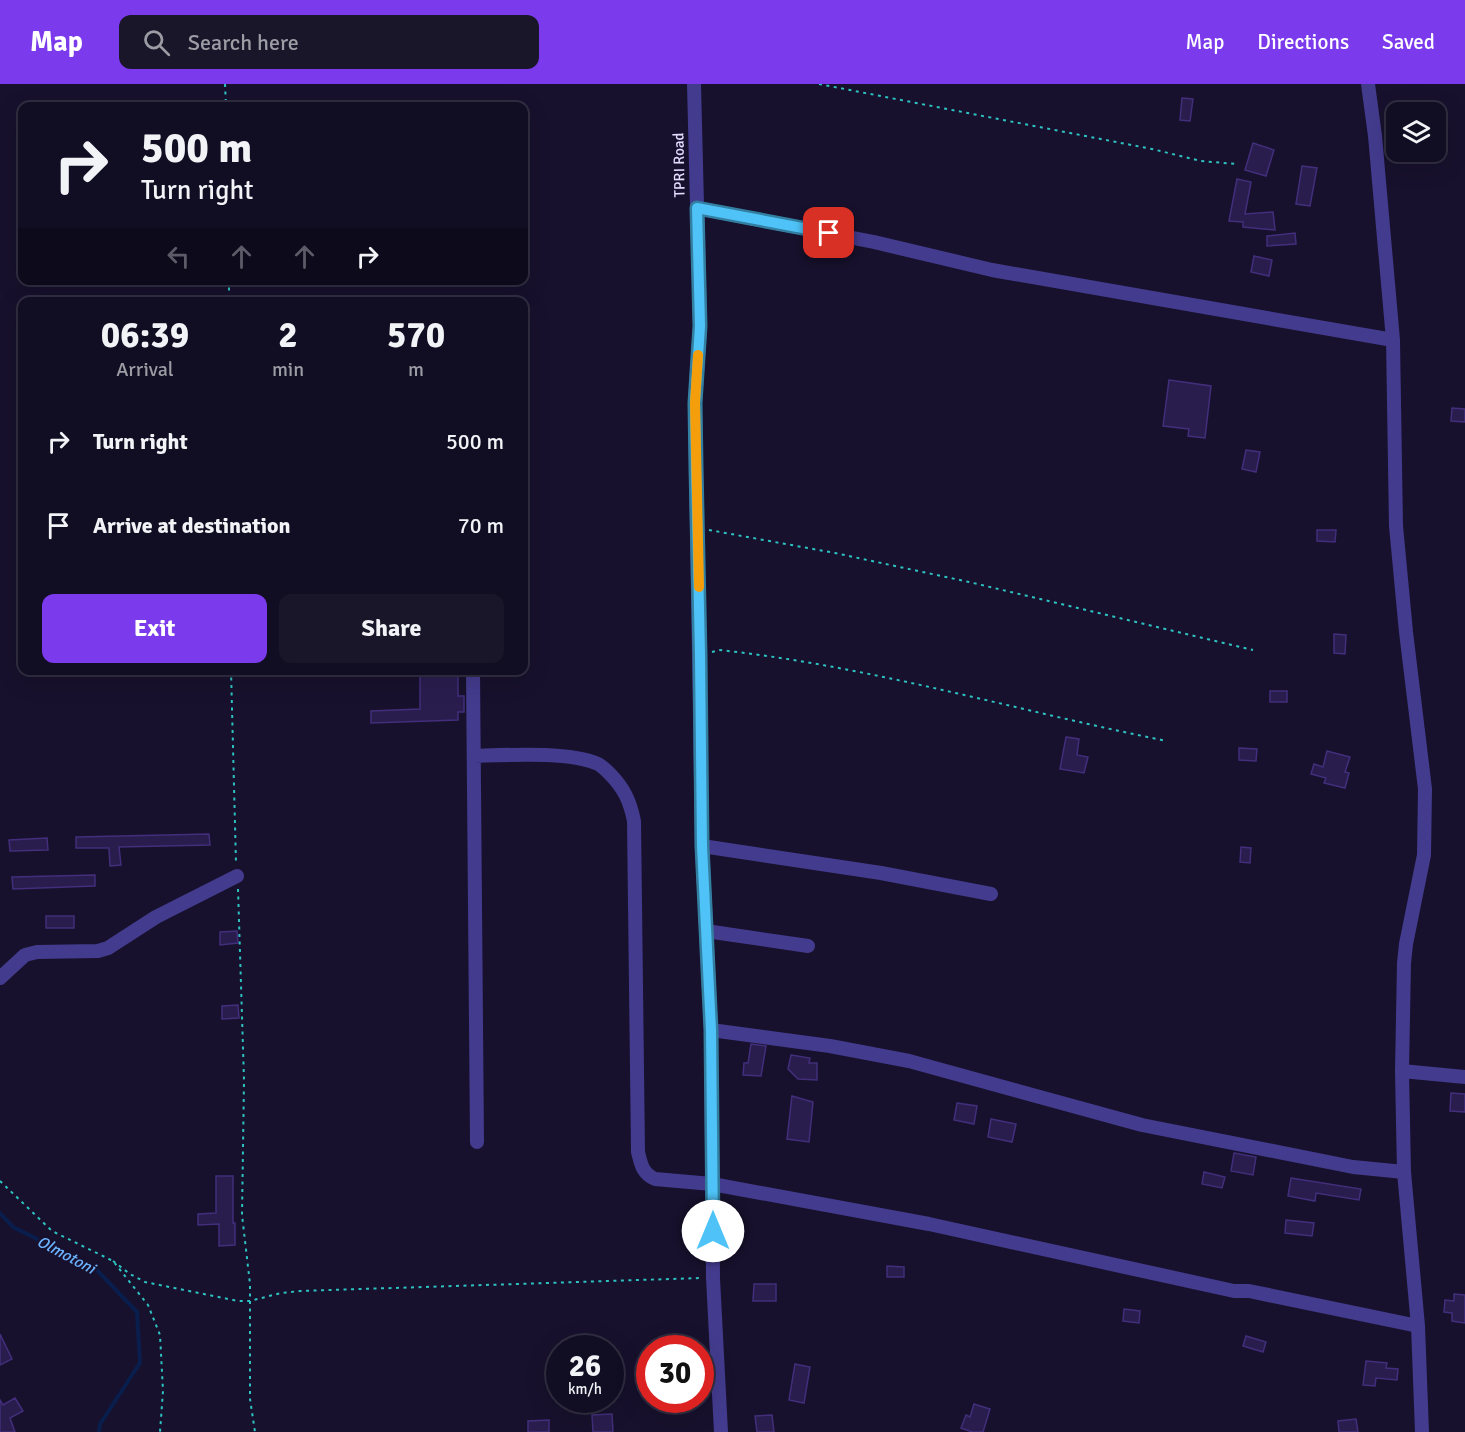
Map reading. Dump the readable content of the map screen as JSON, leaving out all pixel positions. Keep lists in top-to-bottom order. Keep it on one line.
{"streets":{"street":["TPRI Road"]},"water":["Olmotoni"],"page":{"header":"Map","search":"Search here","nav":["Map","Directions","Saved"],"turn":["500 m","Turn right"],"eta":["06:39","Arrival","2","min","570","m"],"list":[{"name":"Turn right","value":"500 m"},{"name":"Arrive at destination","value":"70 m"}],"buttons":["Exit","Share"],"speed":"26 km/h","limit":"30"}}
